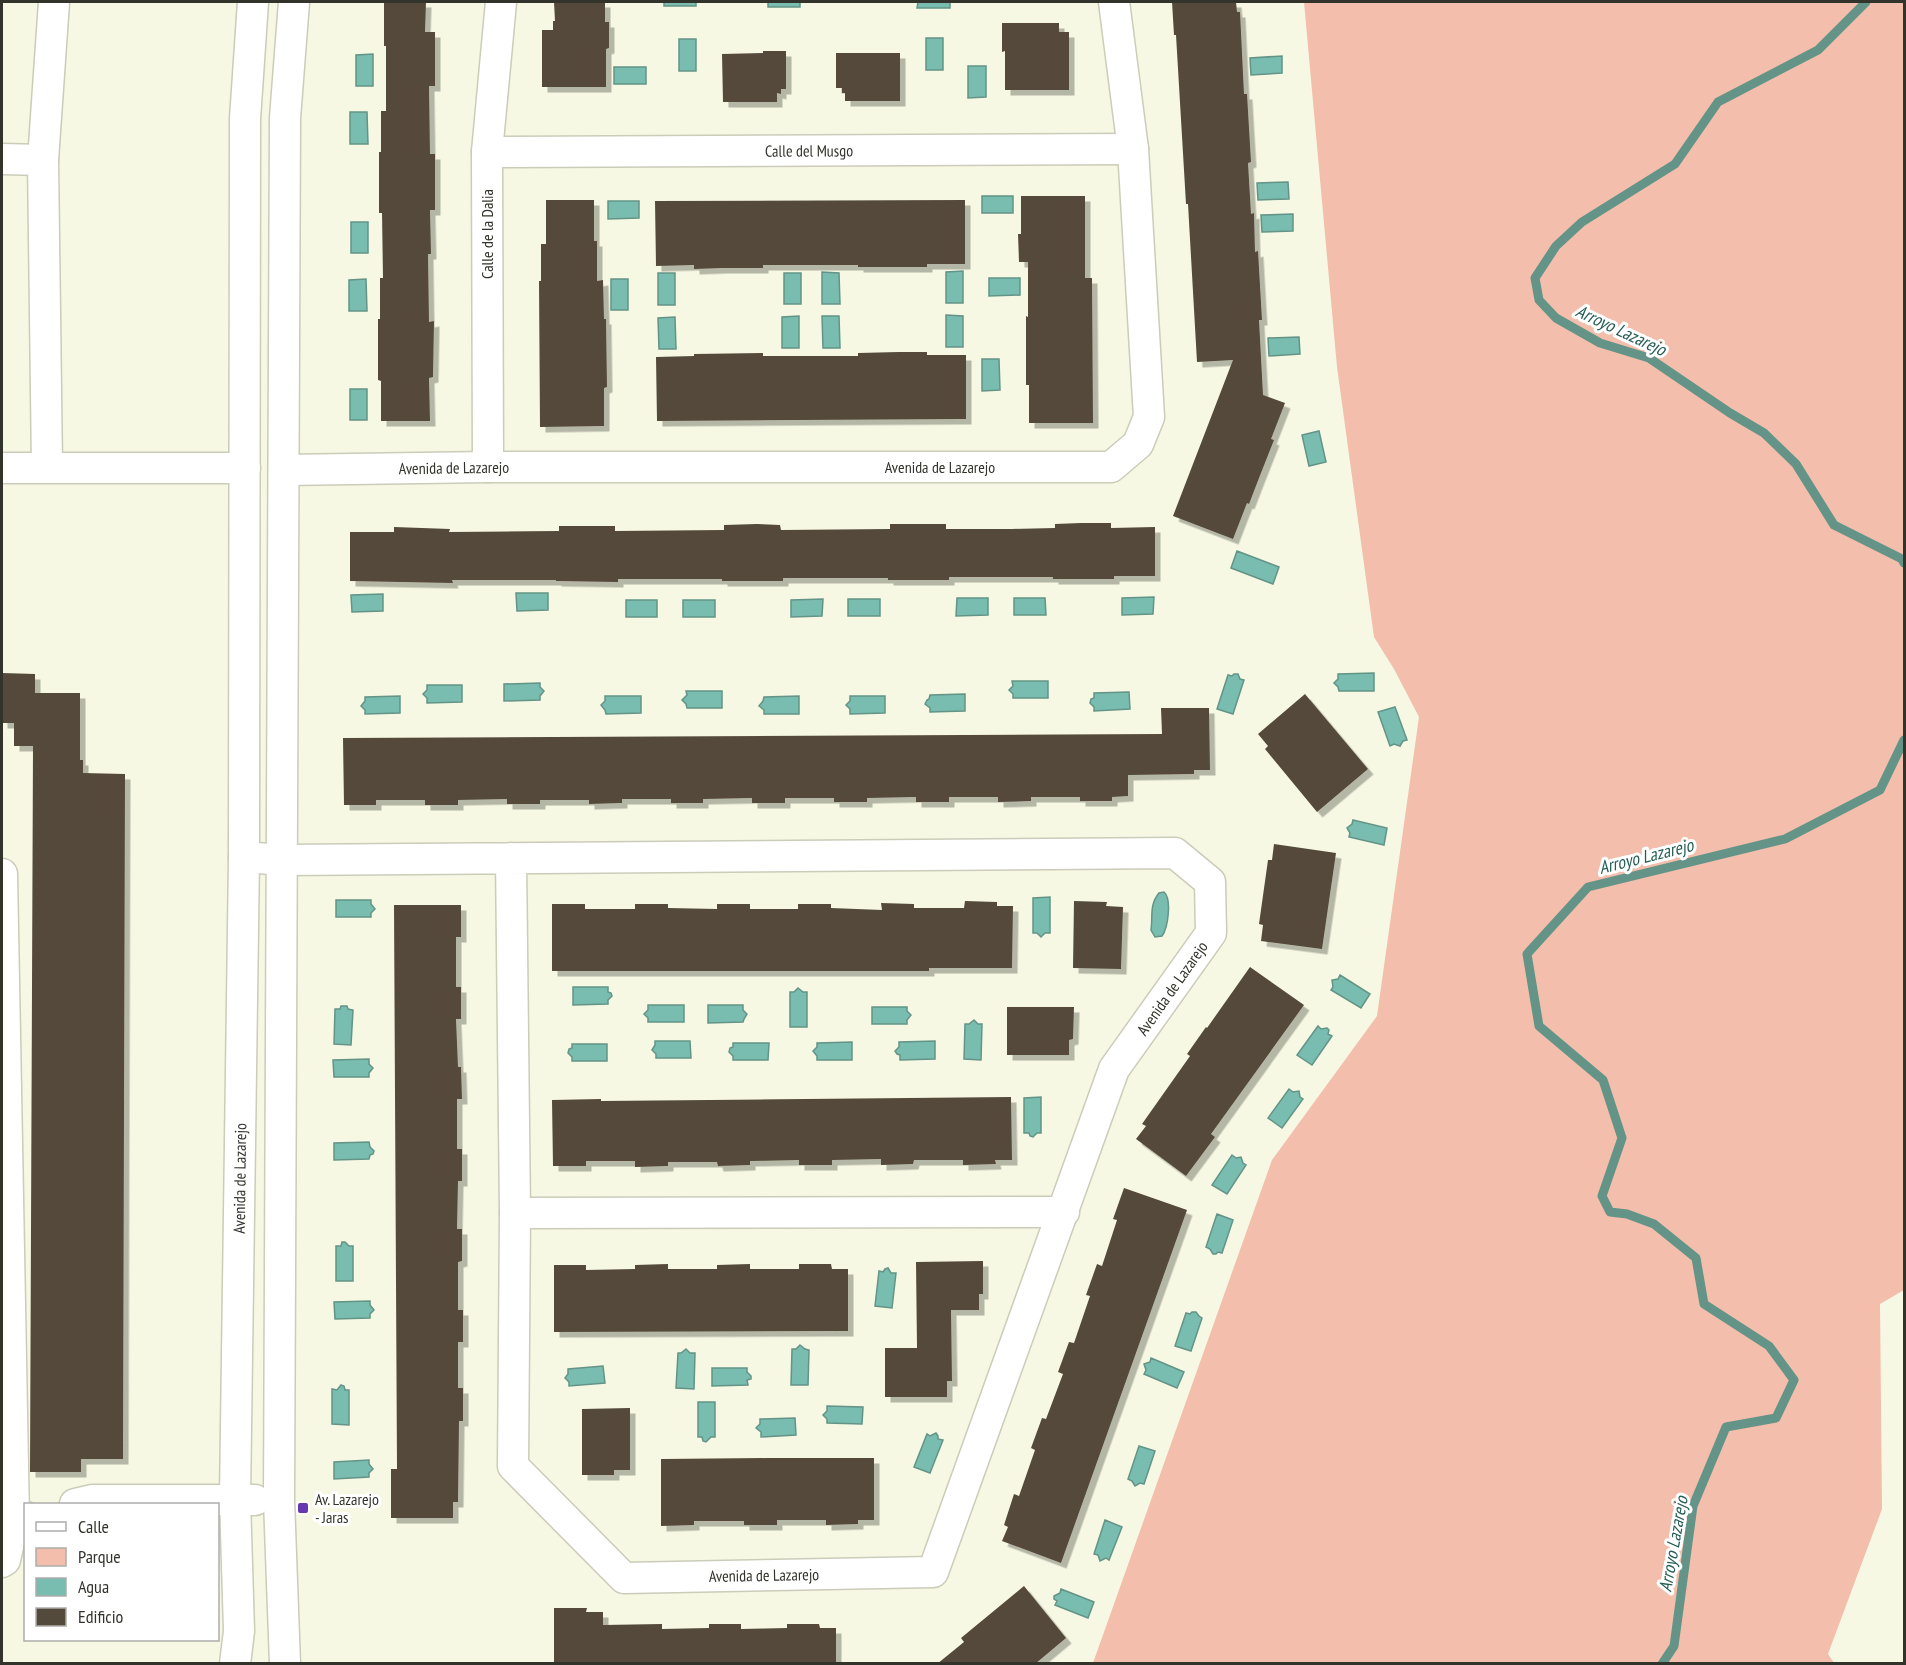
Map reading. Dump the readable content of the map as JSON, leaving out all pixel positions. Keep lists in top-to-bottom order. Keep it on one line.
{"streets":{"street":["Calle del Musgo","Calle de la Dalia","Avenida de Lazarejo"]},"crossings":[["Calle del Musgo","Calle de la Dalia"],["Calle del Musgo","Avenida de Lazarejo"],["Calle de la Dalia","Avenida de Lazarejo"]],"water":["Arroyo Lazarejo"],"places":{"transit":["Av. Lazarejo - Jaras"]},"legend":["Calle","Parque","Agua","Edificio"]}
